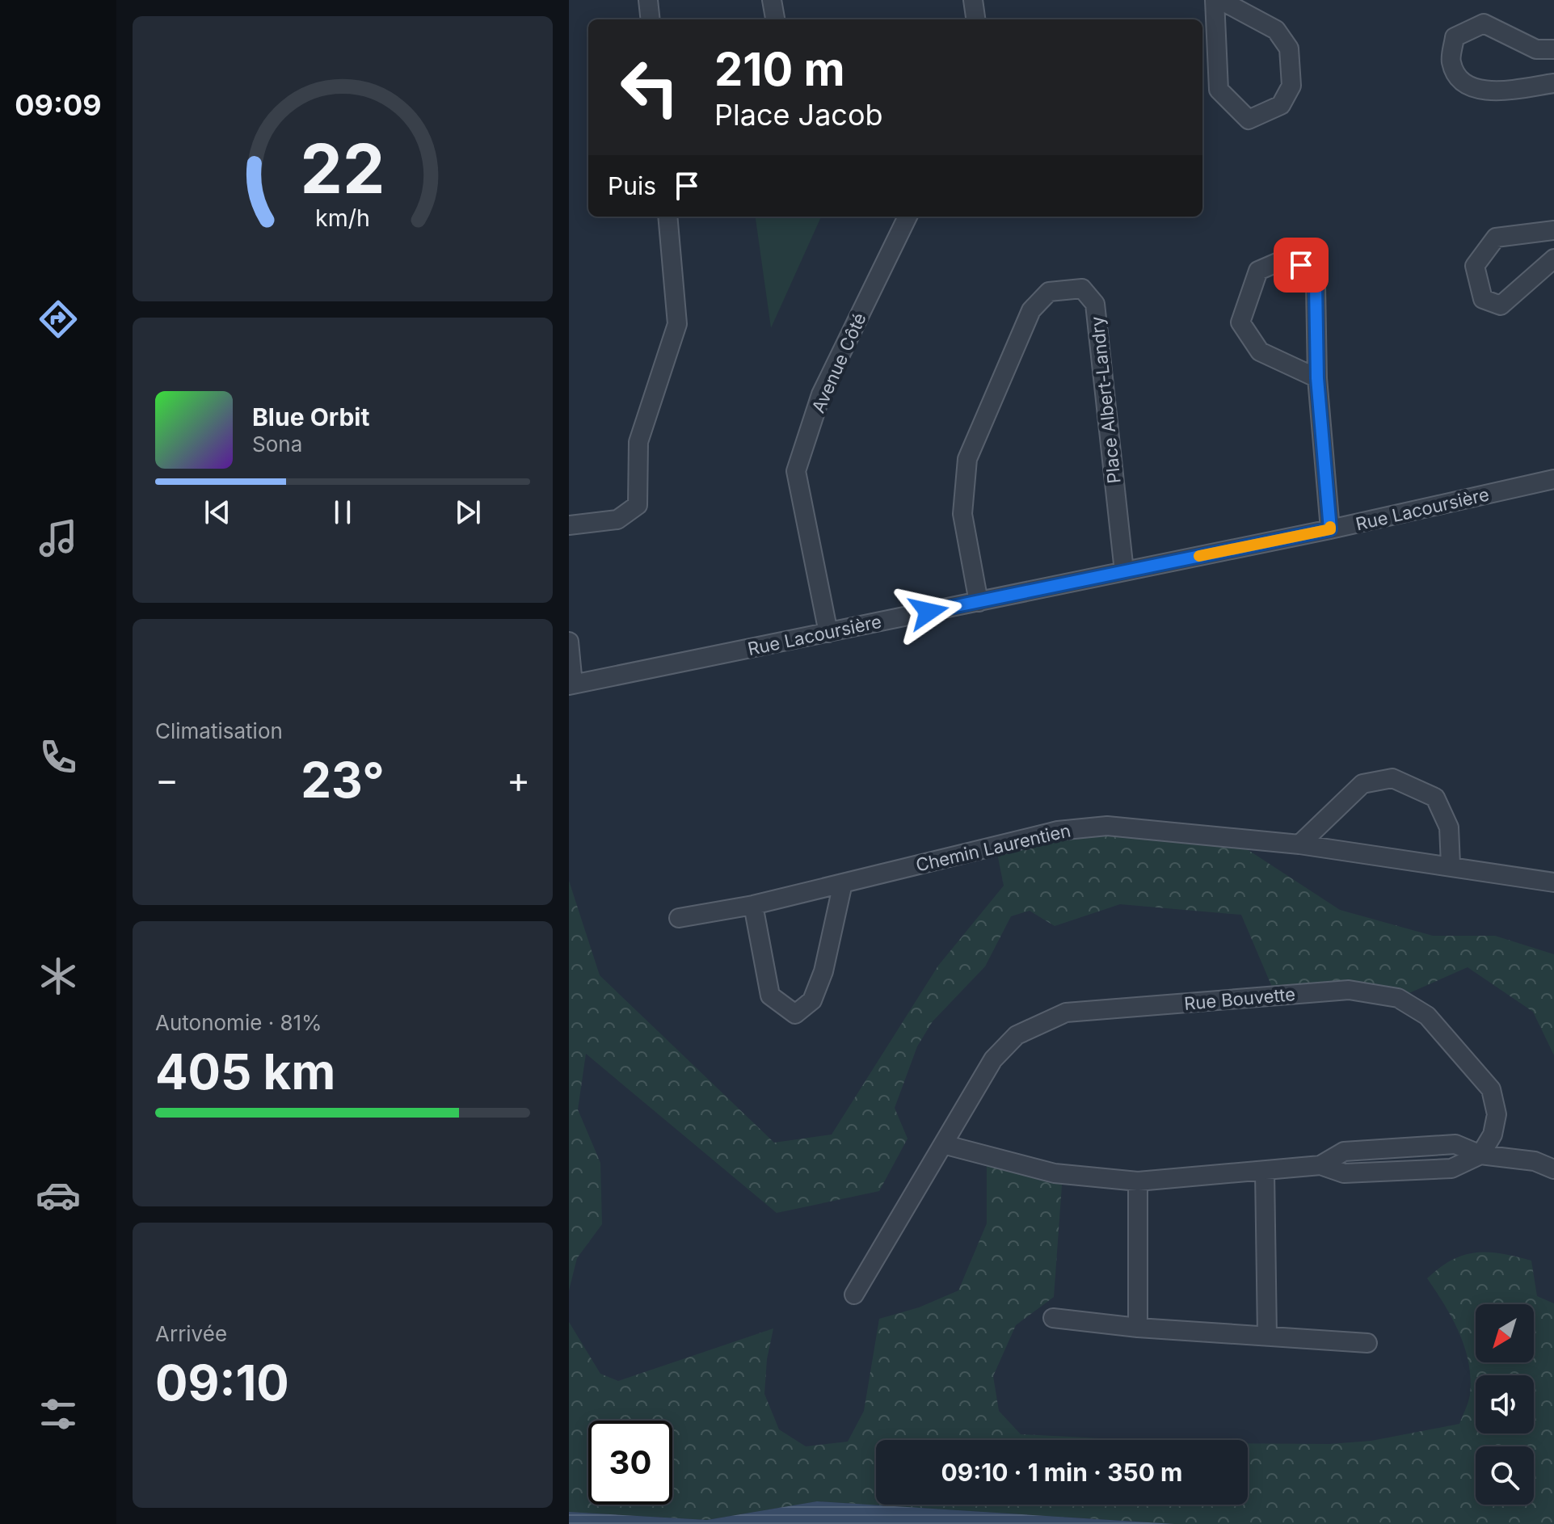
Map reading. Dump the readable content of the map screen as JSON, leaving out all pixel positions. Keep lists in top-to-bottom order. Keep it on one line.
{"streets":{"street":["Avenue Côté","Place Albert-Landry","Rue Lacoursière","Chemin Laurentien","Rue Bouvette"]},"crossings":[["Avenue Côté","Rue Lacoursière"],["Place Albert-Landry","Rue Lacoursière"]],"north":"bottom left","page":{"tabs":"09:09","turn":["210 m","Place Jacob"],"then":"Puis","song":["Blue Orbit","Sona"],"tile":["Climatisation",["Autonomie · 81%","405 km"],["Arrivée","09:10"]],"heat":["−","23°","+"],"limit":"30","trip":"09:10 · 1 min · 350 m","gauge":["22","km/h"]}}
